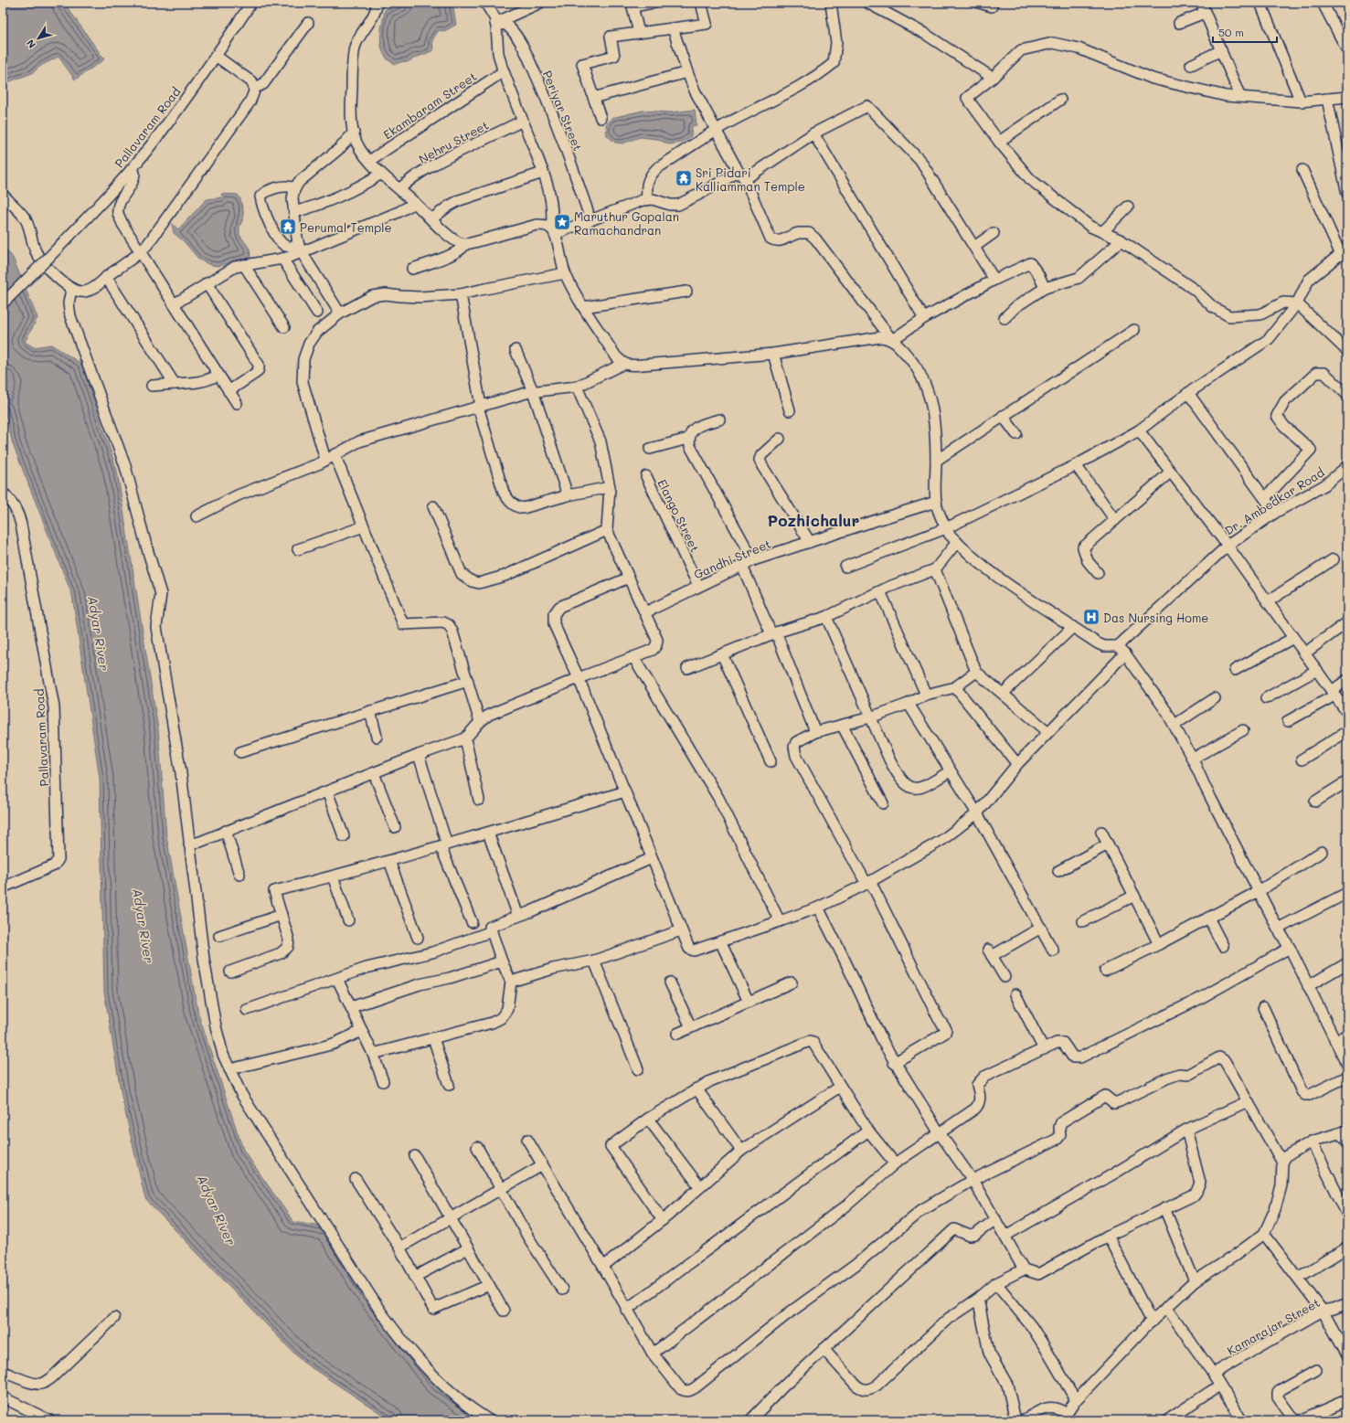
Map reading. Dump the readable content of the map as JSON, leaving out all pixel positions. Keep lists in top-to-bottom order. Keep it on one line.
{"streets":{"street":["Ekambaram Street","Periyar Street","Pallavaram Road","Nehru Street","Dr. Ambedkar Road","Elango Street","Gandhi Street","Kamarajar Street"]},"crossings":[["Elango Street","Gandhi Street"]],"districts":["Pozhichalur"],"water":["Adyar River"],"places":{"temple":["Sri Pidari Kalliamman Temple","Perumal Temple"],"place":["Maruthur Gopalan Ramachandran"],"hospital":["Das Nursing Home"]},"scale_bar":"50 m","north":"bottom left"}
